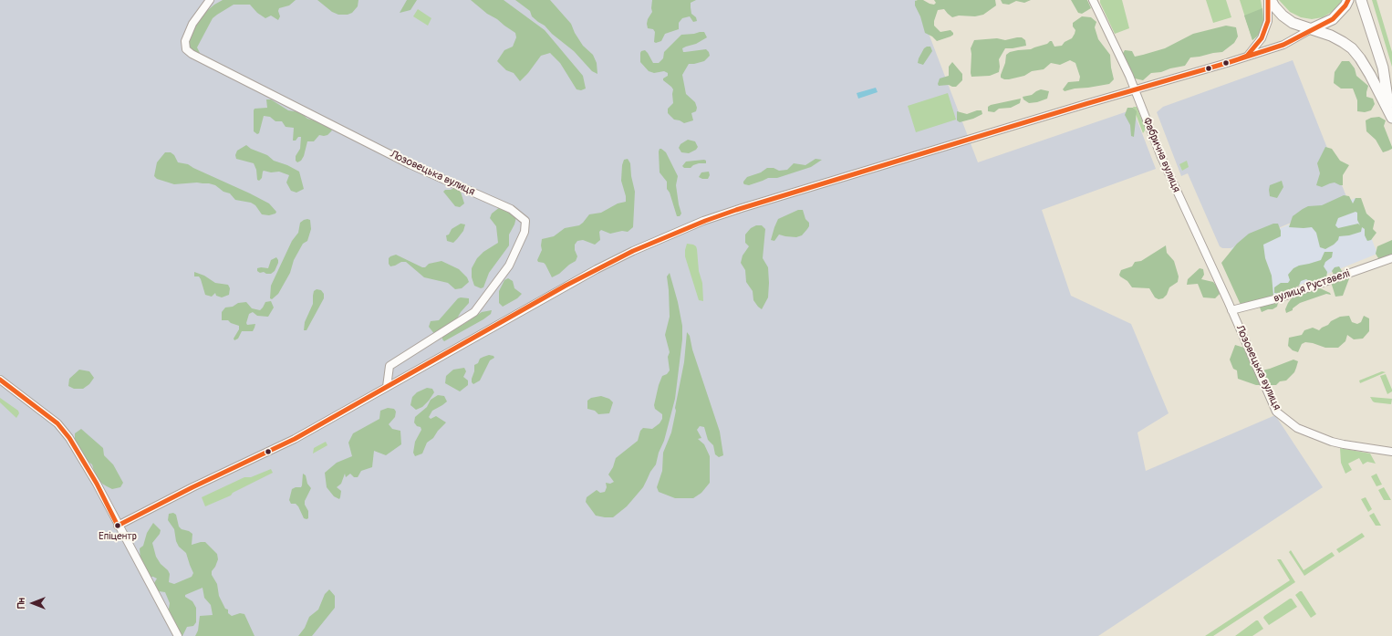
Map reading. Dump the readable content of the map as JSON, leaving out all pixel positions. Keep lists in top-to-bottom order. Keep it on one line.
{"streets":{"street":["Фабрична вулиця","Лозовецька вулиця","вулиця Руставелі"]},"crossings":[["Фабрична вулиця","Лозовецька вулиця"],["Фабрична вулиця","вулиця Руставелі"],["Лозовецька вулиця","вулиця Руставелі"]],"places":["Епіцентр"],"north":"left"}
